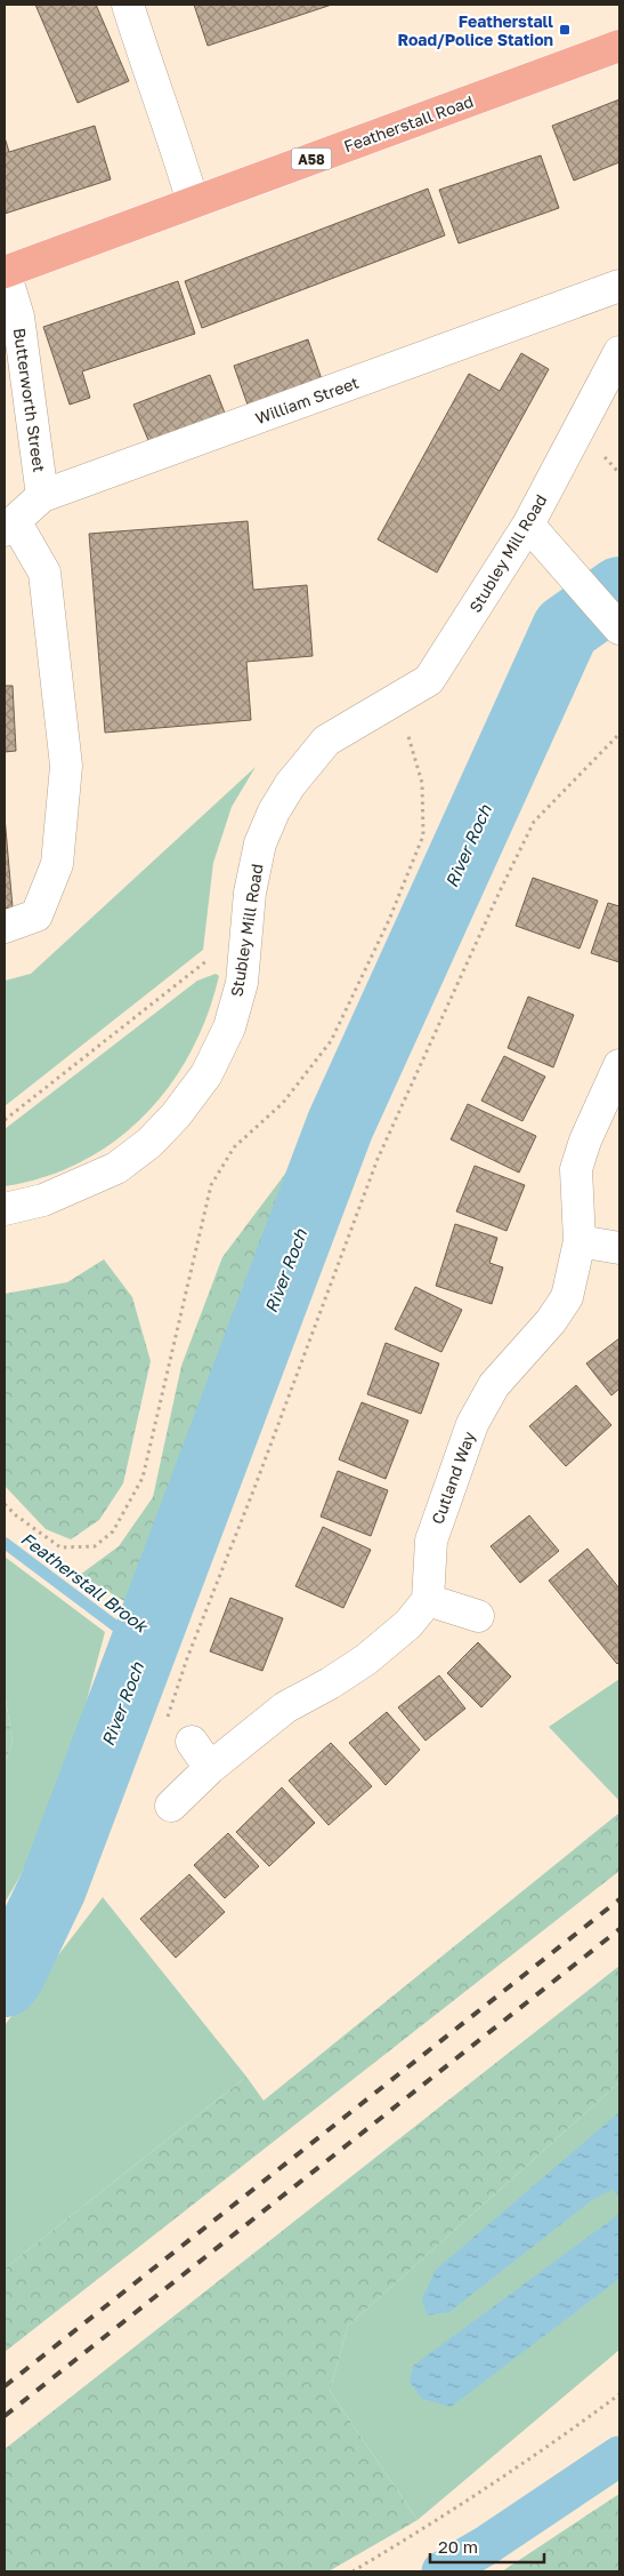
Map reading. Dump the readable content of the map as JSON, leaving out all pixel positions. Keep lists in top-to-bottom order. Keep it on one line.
{"streets":{"highway":["Featherstall Road","A58"],"street":["Butterworth Street","William Street","Stubley Mill Road","Cutland Way"]},"crossings":[["Featherstall Road","Butterworth Street"],["Butterworth Street","William Street"]],"water":["River Roch","Featherstall Brook"],"places":{"transit":["Featherstall Road/Police Station"]},"scale_bar":"20 m"}
